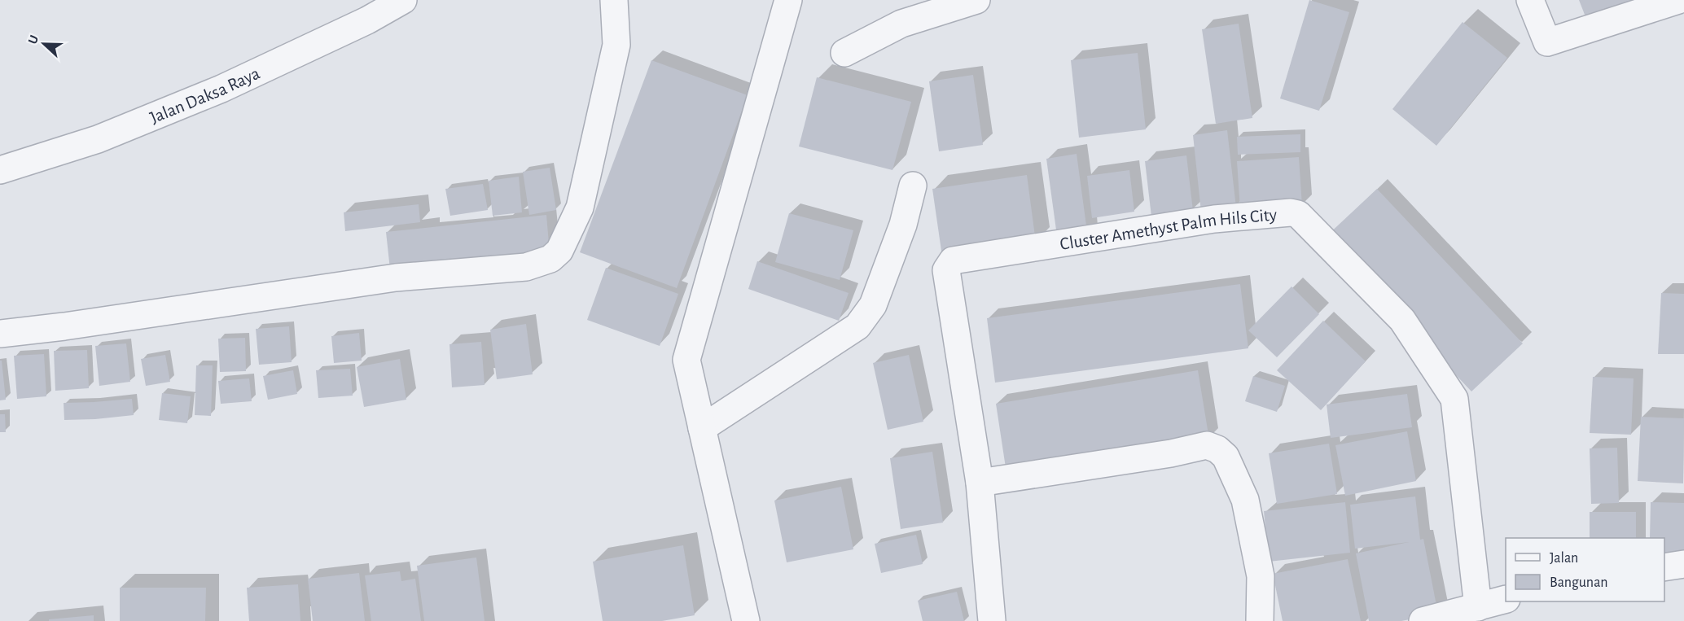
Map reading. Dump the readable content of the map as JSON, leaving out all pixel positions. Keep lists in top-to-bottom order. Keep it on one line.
{"streets":{"street":["Jalan Daksa Raya","Cluster Amethyst Palm Hils City"]},"legend":["Jalan","Bangunan"],"north":"left"}
